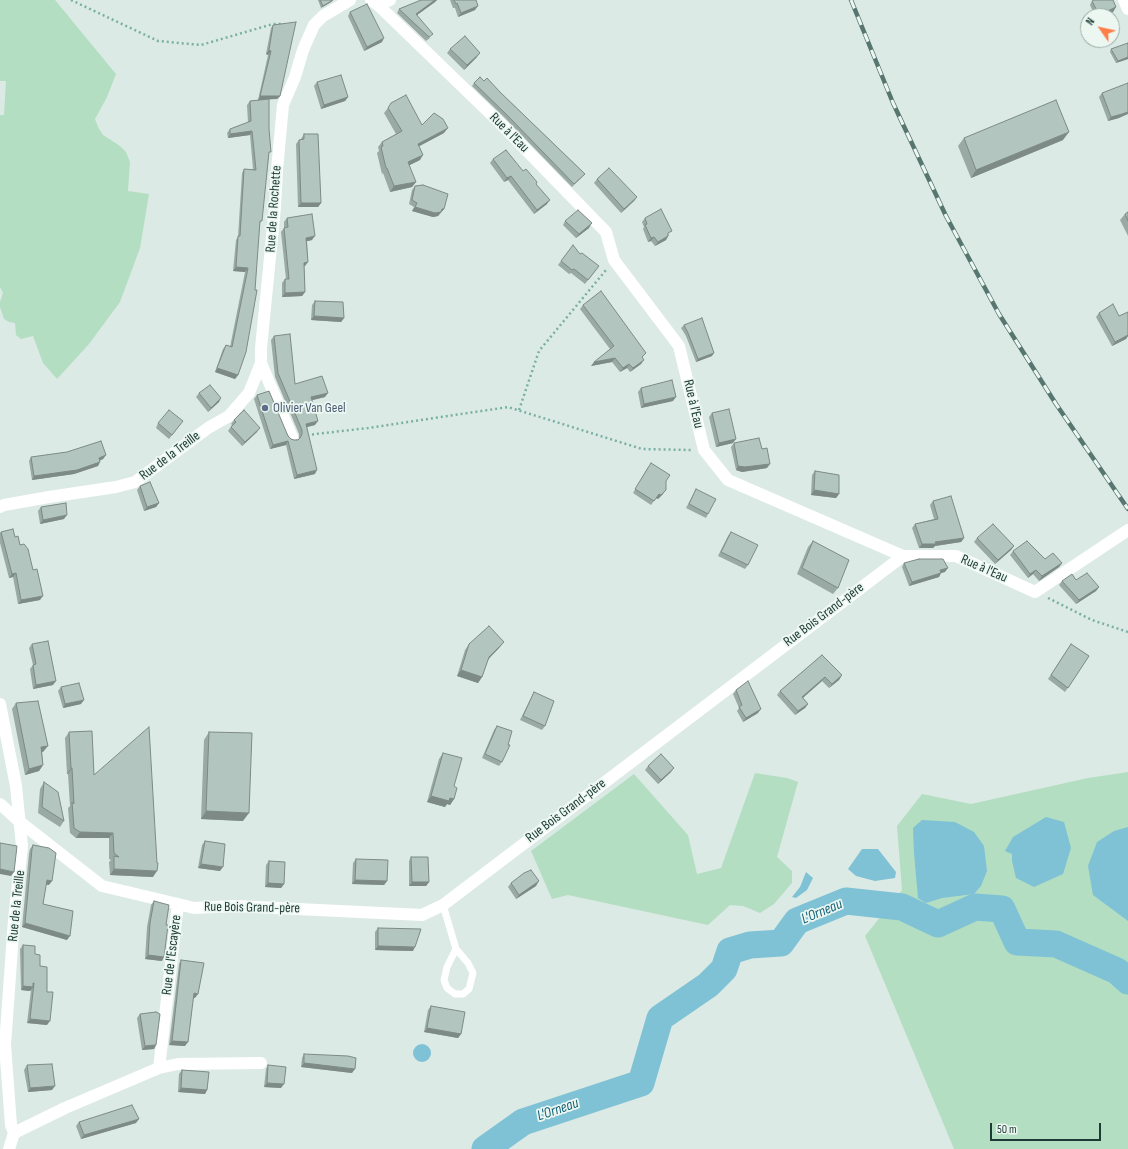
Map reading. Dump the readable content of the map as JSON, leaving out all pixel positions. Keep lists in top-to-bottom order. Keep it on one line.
{"streets":{"street":["Rue à l'Eau","Rue de la Rochette","Rue de la Treille","Rue Bois Grand-père","Rue de l'Escayère"]},"crossings":[["Rue à l'Eau","Rue Bois Grand-père"],["Rue de la Rochette","Rue de la Treille"],["Rue de la Treille","Rue de l'Escayère"],["Rue Bois Grand-père","Rue de l'Escayère"]],"water":["L'Orneau"],"places":["Olivier Van Geel"],"scale_bar":"50 m","north":"top left"}
